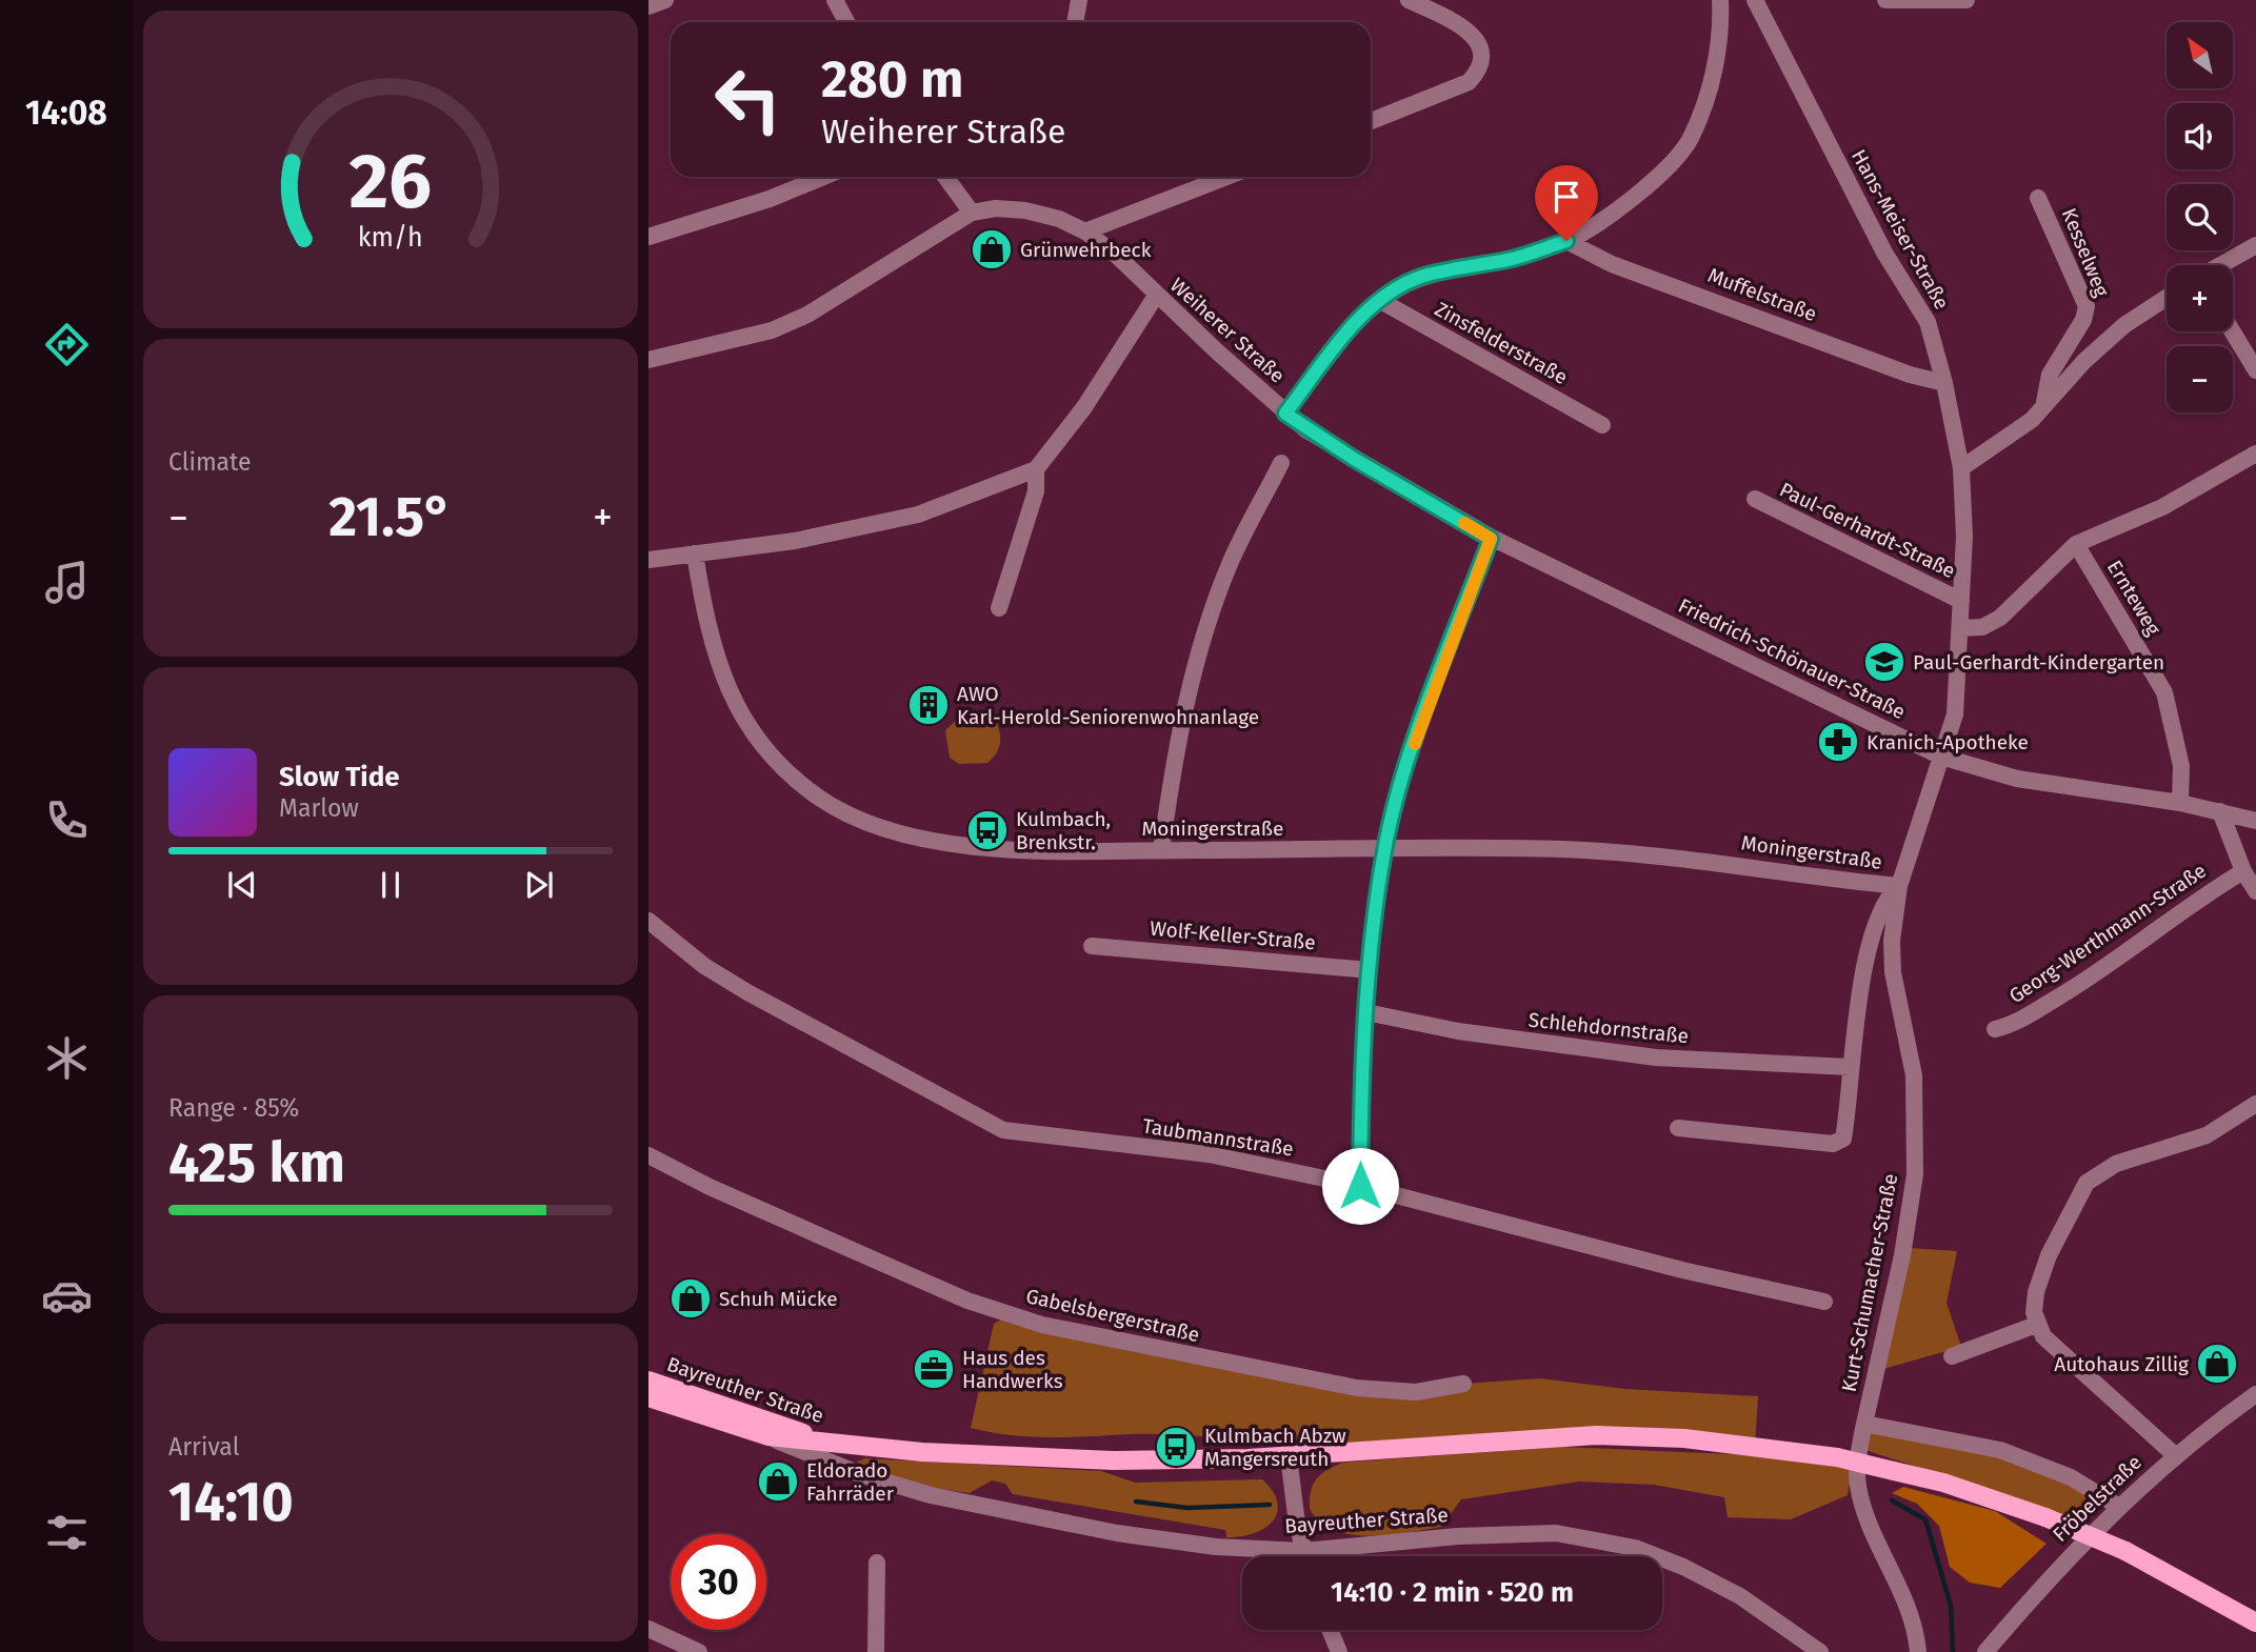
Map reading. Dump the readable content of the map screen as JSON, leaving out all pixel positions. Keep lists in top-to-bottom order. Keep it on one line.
{"streets":{"main road":["Bayreuther Straße"],"street":["Hans-Meiser-Straße","Kesselweg","Muffelstraße","Weiherer Straße","Zinsfelderstraße","Paul-Gerhardt-Straße","Ernteweg","Friedrich-Schönauer-Straße","Moningerstraße","Georg-Werthmann-Straße","Wolf-Keller-Straße","Schlehdornstraße","Taubmannstraße","Kurt-Schumacher-Straße","Gabelsbergerstraße","Fröbelstraße"]},"crossings":[["Hans-Meiser-Straße","Kesselweg"],["Hans-Meiser-Straße","Muffelstraße"],["Hans-Meiser-Straße","Paul-Gerhardt-Straße"],["Hans-Meiser-Straße","Friedrich-Schönauer-Straße"],["Hans-Meiser-Straße","Kurt-Schumacher-Straße"],["Weiherer Straße","Friedrich-Schönauer-Straße"],["Ernteweg","Friedrich-Schönauer-Straße"],["Friedrich-Schönauer-Straße","Kurt-Schumacher-Straße"],["Moningerstraße","Kurt-Schumacher-Straße"],["Kurt-Schumacher-Straße","Fröbelstraße"]],"places":{"shop":["Grünwehrbeck","Schuh Mücke","Autohaus Zillig","Eldorado Fahrräder"],"school or university":["Paul-Gerhardt-Kindergarten"],"building":["AWO Karl-Herold-Seniorenwohnanlage"],"pharmacy":["Kranich-Apotheke"],"bus stop":["Kulmbach, Brenkstr.","Kulmbach Abzw Mangersreuth"],"office":["Haus des Handwerks"]},"north":"top left","page":{"tabs":"14:08","map_buttons":["+","−"],"turn":["280 m","Weiherer Straße"],"tile":["Climate",["Range · 85%","425 km"],["Arrival","14:10"]],"heat":["−","21.5°","+"],"song":["Slow Tide","Marlow"],"limit":"30","trip":"14:10 · 2 min · 520 m","gauge":["26","km/h"]}}
